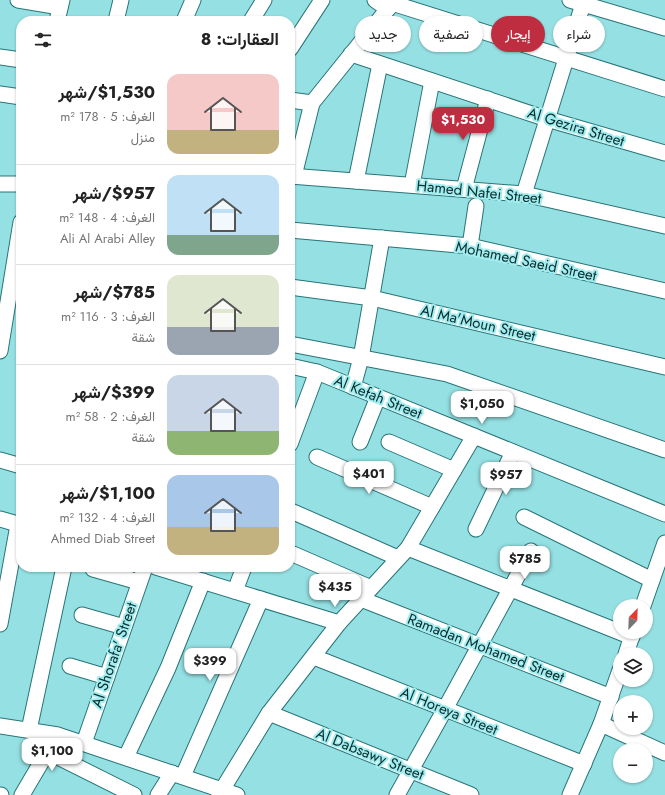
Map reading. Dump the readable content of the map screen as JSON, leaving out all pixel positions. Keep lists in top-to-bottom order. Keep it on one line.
{"streets":{"street":["Al Gezira Street","Hamed Nafei Street","Mohamed Saeid Street","Al Ma'Moun Street","Al Kefah Street","Ramadan Mohamed Street","Al Shorafa' Street","Al Horeya Street","Al Dabsawy Street"]},"north":"top right","page":{"chip":["شراء","إيجار","تصفية","جديد"],"heading":"العقارات: 8","list":[{"name":"$1,530/شهر","note":"الغرف: 5 · 178 m² · منزل"},{"name":"$957/شهر","note":"الغرف: 4 · 148 m² · Ali Al Arabi Alley"},{"name":"$785/شهر","note":"الغرف: 3 · 116 m² · شقة"},{"name":"$399/شهر","note":"الغرف: 2 · 58 m² · شقة"},{"name":"$1,100/شهر","note":"الغرف: 4 · 132 m² · Ahmed Diab Street"}],"price":["$1,530","$1,050","$401","$957","$785","$435","$399","$1,100"],"map_buttons":["+","−"]}}
